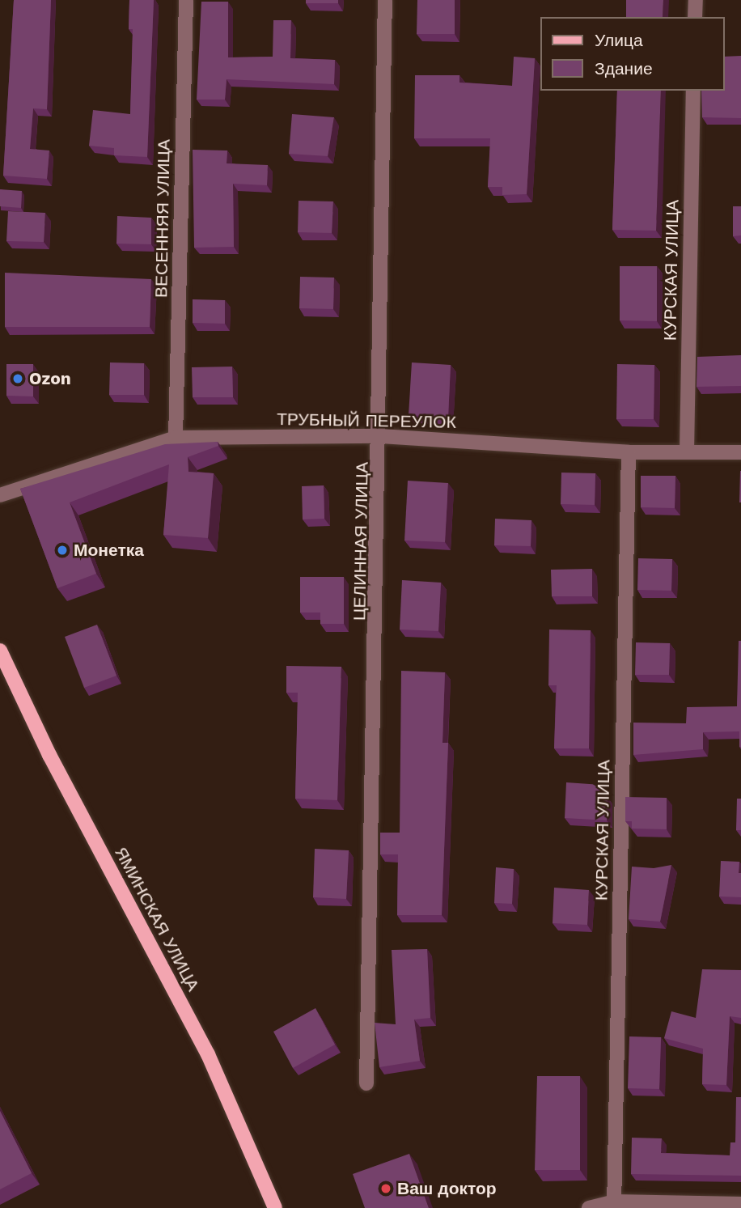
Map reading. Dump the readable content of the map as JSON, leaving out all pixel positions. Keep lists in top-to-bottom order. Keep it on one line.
{"streets":{"main road":["ЯМИНСКАЯ УЛИЦА"],"street":["ВЕСЕННЯЯ УЛИЦА","КУРСКАЯ УЛИЦА","ТРУБНЫЙ ПЕРЕУЛОК","ЦЕЛИННАЯ УЛИЦА"]},"crossings":[["ВЕСЕННЯЯ УЛИЦА","ТРУБНЫЙ ПЕРЕУЛОК"],["КУРСКАЯ УЛИЦА","ТРУБНЫЙ ПЕРЕУЛОК"],["ТРУБНЫЙ ПЕРЕУЛОК","ЦЕЛИННАЯ УЛИЦА"]],"places":["Ozon","Монетка","Ваш доктор"],"legend":["Улица","Здание"]}
